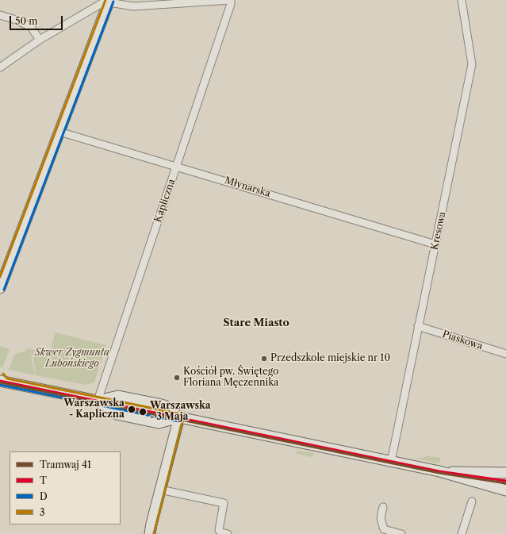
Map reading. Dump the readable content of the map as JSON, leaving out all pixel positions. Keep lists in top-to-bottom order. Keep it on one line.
{"streets":{"street":["Młynarska","Kapliczna","Kresowa","Piaskowa"]},"crossings":[["Młynarska","Kapliczna"],["Młynarska","Kresowa"],["Kresowa","Piaskowa"]],"districts":["Stare Miasto"],"parks":["Skwer Zygmunta Lubońskiego"],"places":["Przedszkole miejskie nr 10","Kościół pw. Świętego Floriana Męczennika","Warszawska - Kapliczna","Warszawska - 3 Maja"],"lines":["transit line 3","transit line D","transit line T","tram line 41"],"legend":["Tramwaj 41","T","D","3"],"scale_bar":"50 m"}
